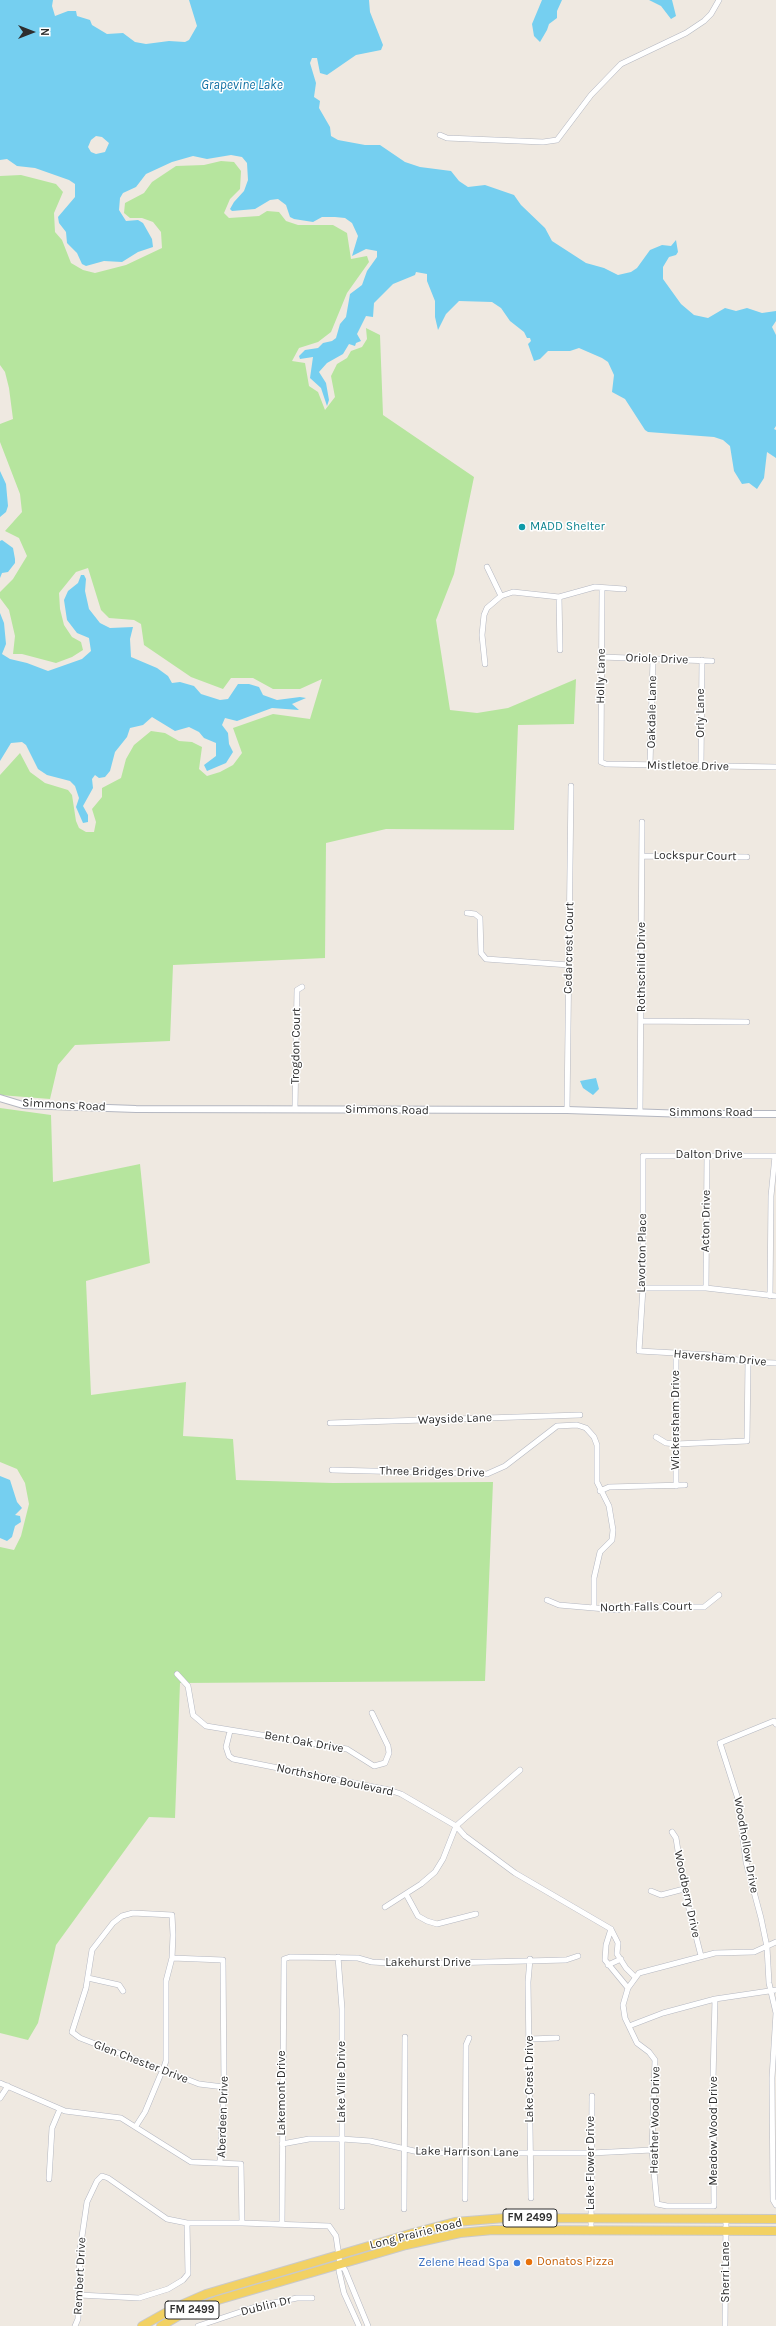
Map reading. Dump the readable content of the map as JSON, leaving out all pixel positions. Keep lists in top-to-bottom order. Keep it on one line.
{"streets":{"main road":["FM 2499","Long Prairie Road"],"street":["Oriole Drive","Holly Lane","Oakdale Lane","Orly Lane","Mistletoe Drive","Lockspur Court","Cedarcrest Court","Rothschild Drive","Trogdon Court","Simmons Road","Dalton Drive","Acton Drive","Lavorton Place","Haversham Drive","Wayside Lane","Wickersham Drive","Three Bridges Drive","North Falls Court","Bent Oak Drive","Northshore Boulevard","Woodhollow Drive","Woodberry Drive","Lakehurst Drive","Glen Chester Drive","Lake Crest Drive","Lake Ville Drive","Lakemont Drive","Aberdeen Drive","Heather Wood Drive","Meadow Wood Drive","Lake Harrison Lane","Lake Flower Drive","Sherri Lane","Rembert Drive","Dublin Dr"]},"crossings":[["Oriole Drive","Holly Lane"],["Oriole Drive","Oakdale Lane"],["Oriole Drive","Orly Lane"],["Holly Lane","Mistletoe Drive"],["Oakdale Lane","Mistletoe Drive"],["Orly Lane","Mistletoe Drive"],["Lockspur Court","Rothschild Drive"],["Cedarcrest Court","Simmons Road"],["Rothschild Drive","Simmons Road"],["Trogdon Court","Simmons Road"],["Dalton Drive","Acton Drive"],["Dalton Drive","Lavorton Place"],["Lavorton Place","Haversham Drive"],["Haversham Drive","Wickersham Drive"],["Three Bridges Drive","North Falls Court"],["Bent Oak Drive","Northshore Boulevard"],["Lakehurst Drive","Lake Crest Drive"],["Lakehurst Drive","Lake Ville Drive"],["Lakehurst Drive","Lakemont Drive"],["Glen Chester Drive","Aberdeen Drive"],["Lake Crest Drive","Lake Harrison Lane"],["Lake Ville Drive","Lake Harrison Lane"],["Lakemont Drive","Lake Harrison Lane"],["Heather Wood Drive","Meadow Wood Drive"],["Heather Wood Drive","Lake Harrison Lane"],["Lake Harrison Lane","Lake Flower Drive"],["Lake Flower Drive","Long Prairie Road"],["Long Prairie Road","Sherri Lane"]],"water":["Grapevine Lake"],"places":["MADD Shelter","Donatos Pizza","Zelene Head Spa"],"north":"right"}
